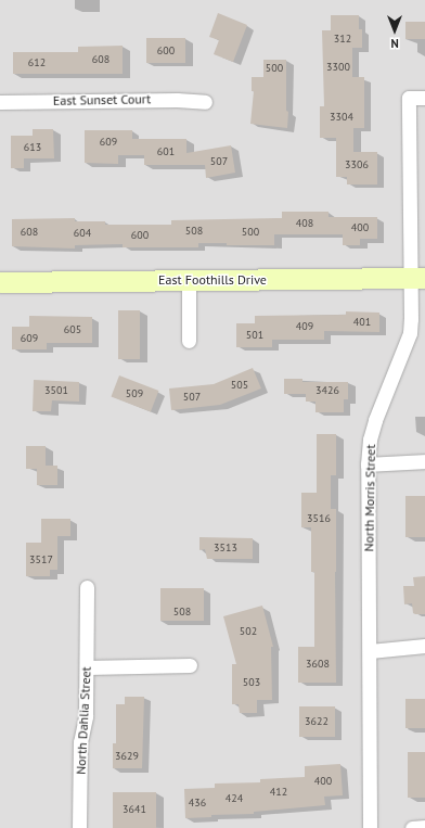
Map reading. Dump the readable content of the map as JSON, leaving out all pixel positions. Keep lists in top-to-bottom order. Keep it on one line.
{"streets":{"street":["East Sunset Court","East Foothills Drive","North Morris Street","North Dahlia Street"]},"crossings":[["East Foothills Drive","North Morris Street"]],"house_numbers":["312","600","608","612","3300","500","3304","609","613","601","507","3306","408","400","508","608","500","604","600","401","409","605","501","609","505","3501","3426","509","507","3516","3513","3517","508","502","3608","503","3622","3629","400","412","424","436","3641"],"north":"bottom"}
